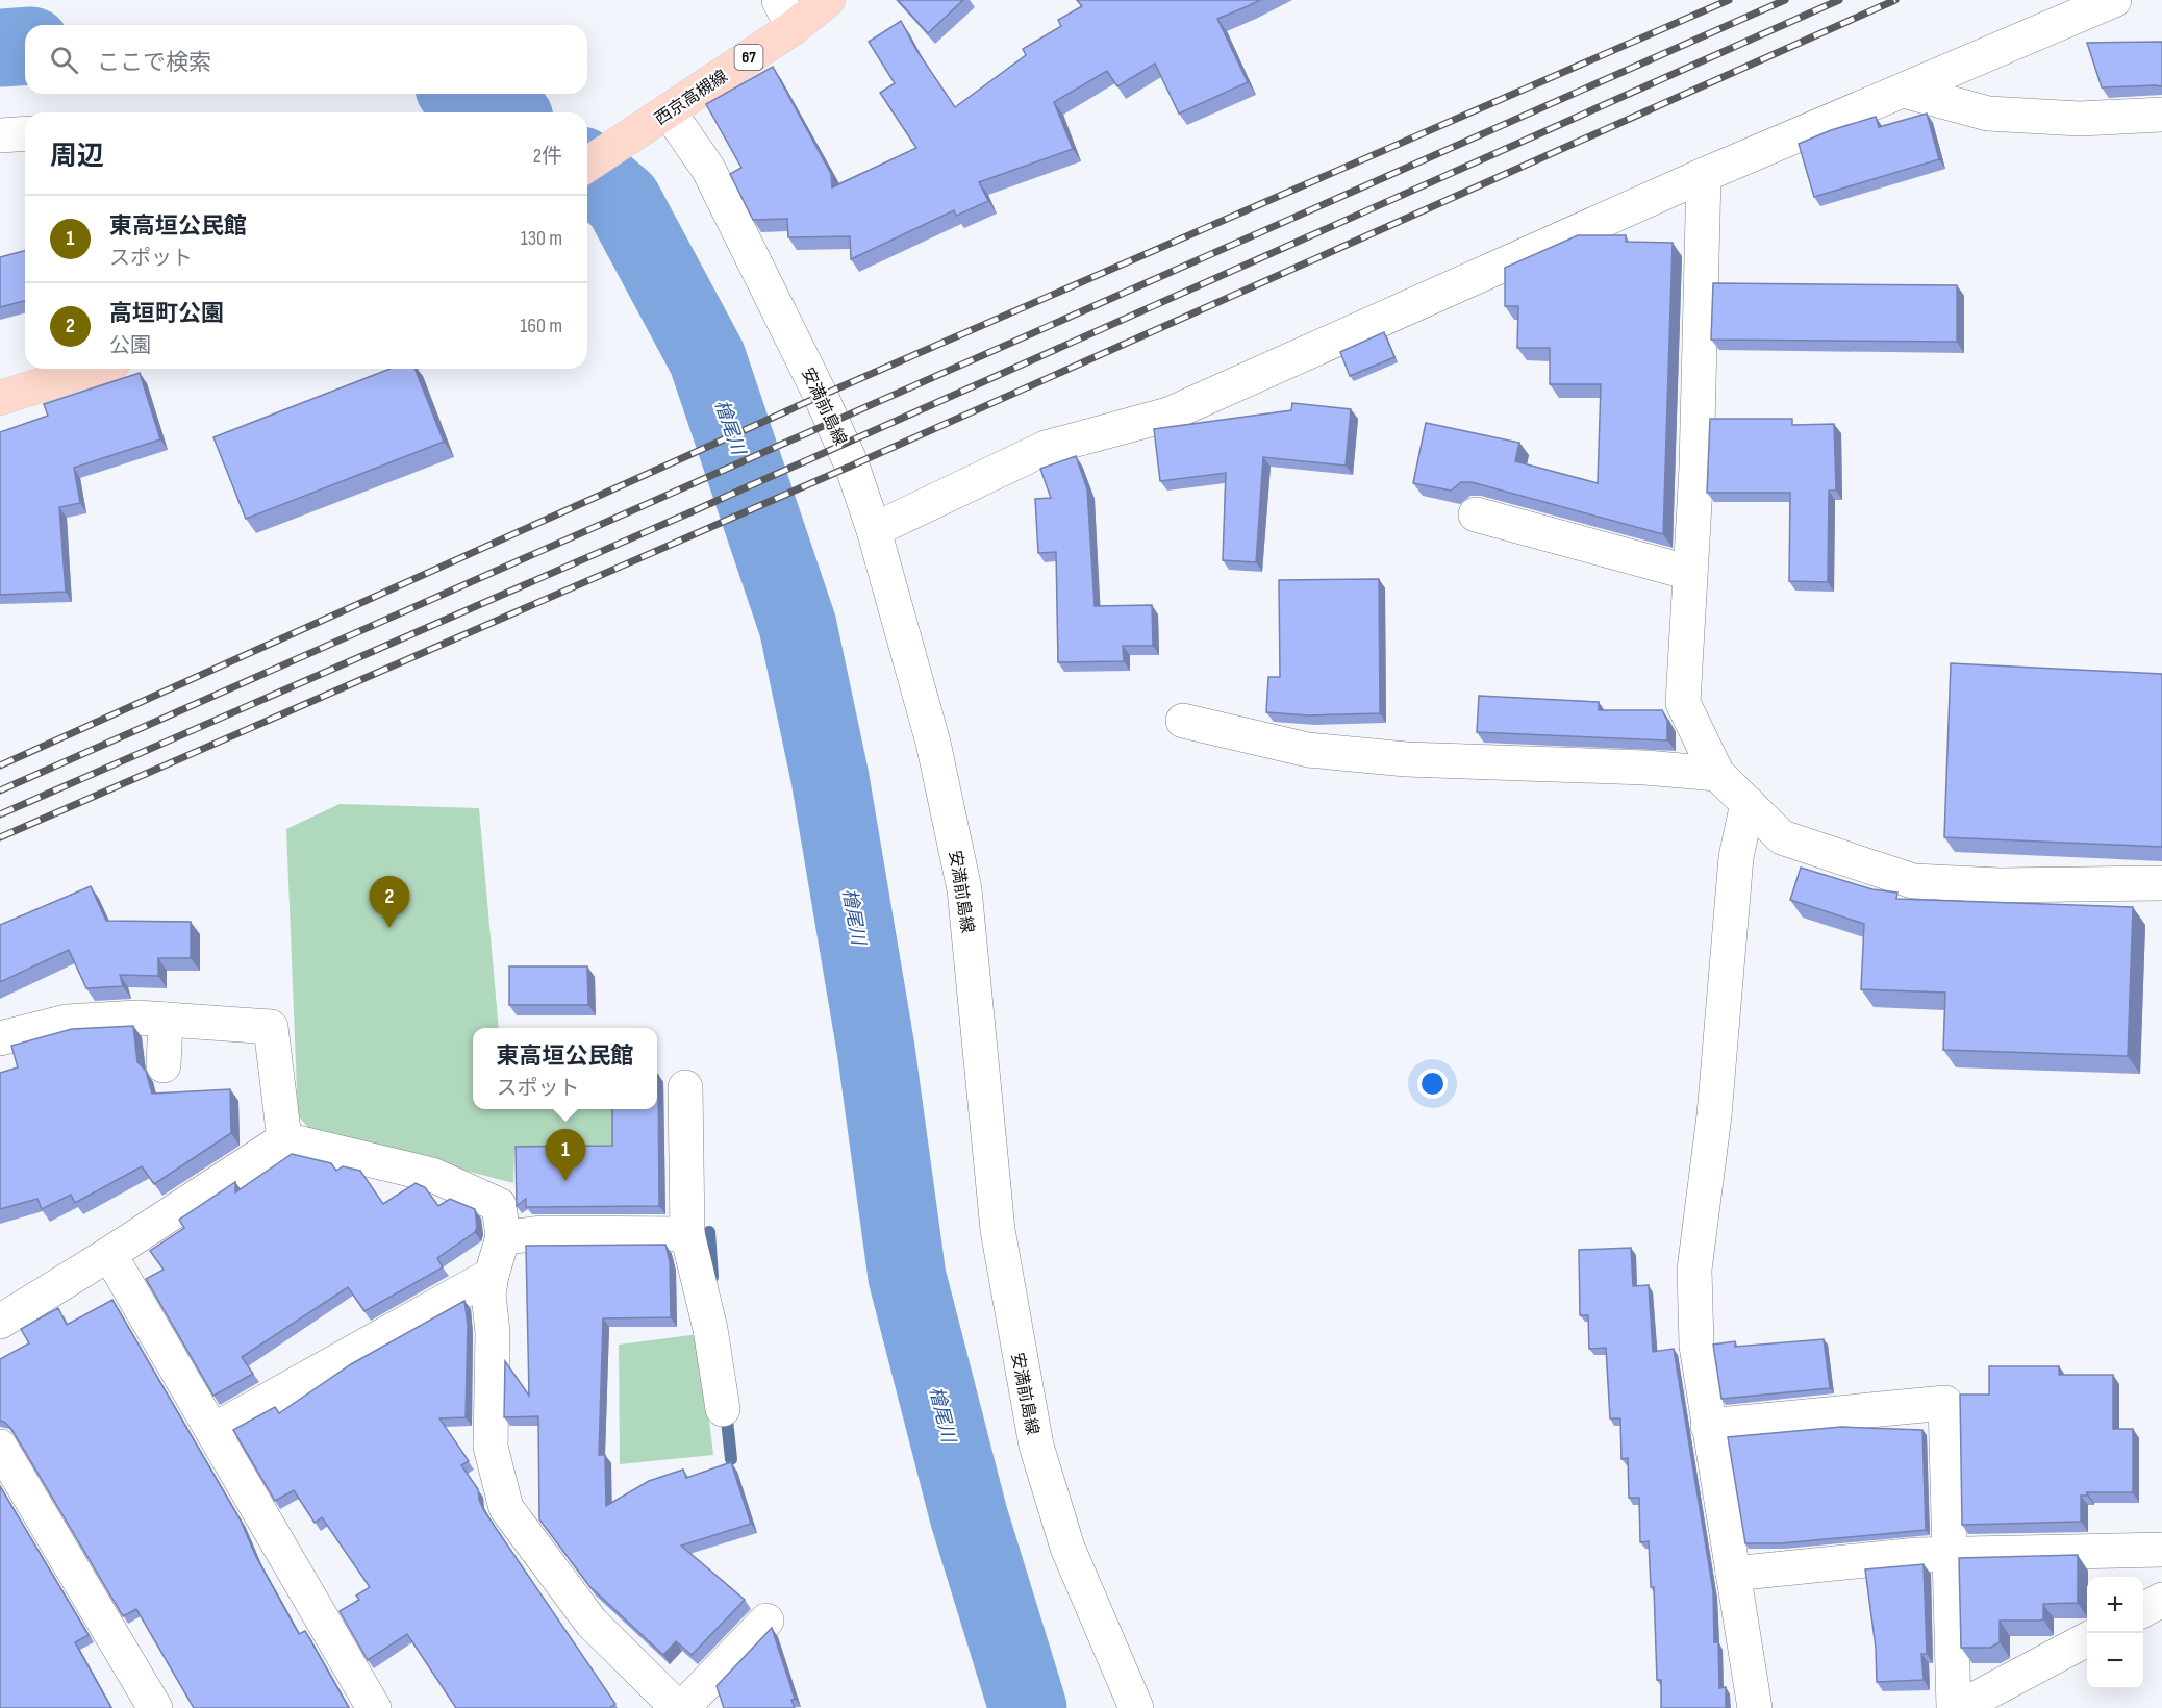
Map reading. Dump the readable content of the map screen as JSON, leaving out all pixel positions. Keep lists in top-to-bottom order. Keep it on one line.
{"streets":{"main road":["67","西京高槻線"],"street":["安満前島線"]},"crossings":[["西京高槻線","安満前島線"]],"water":["檜尾川"],"page":{"search":"ここで検索","heading":["周辺","2件"],"list":[{"mark":"1","name":"東高垣公民館","note":"スポット","value":"130 m"},{"mark":"2","name":"高垣町公園","note":"公園","value":"160 m"}],"pins":["2","1"],"popup":["東高垣公民館","スポット"],"map_buttons":["+","−"]}}
